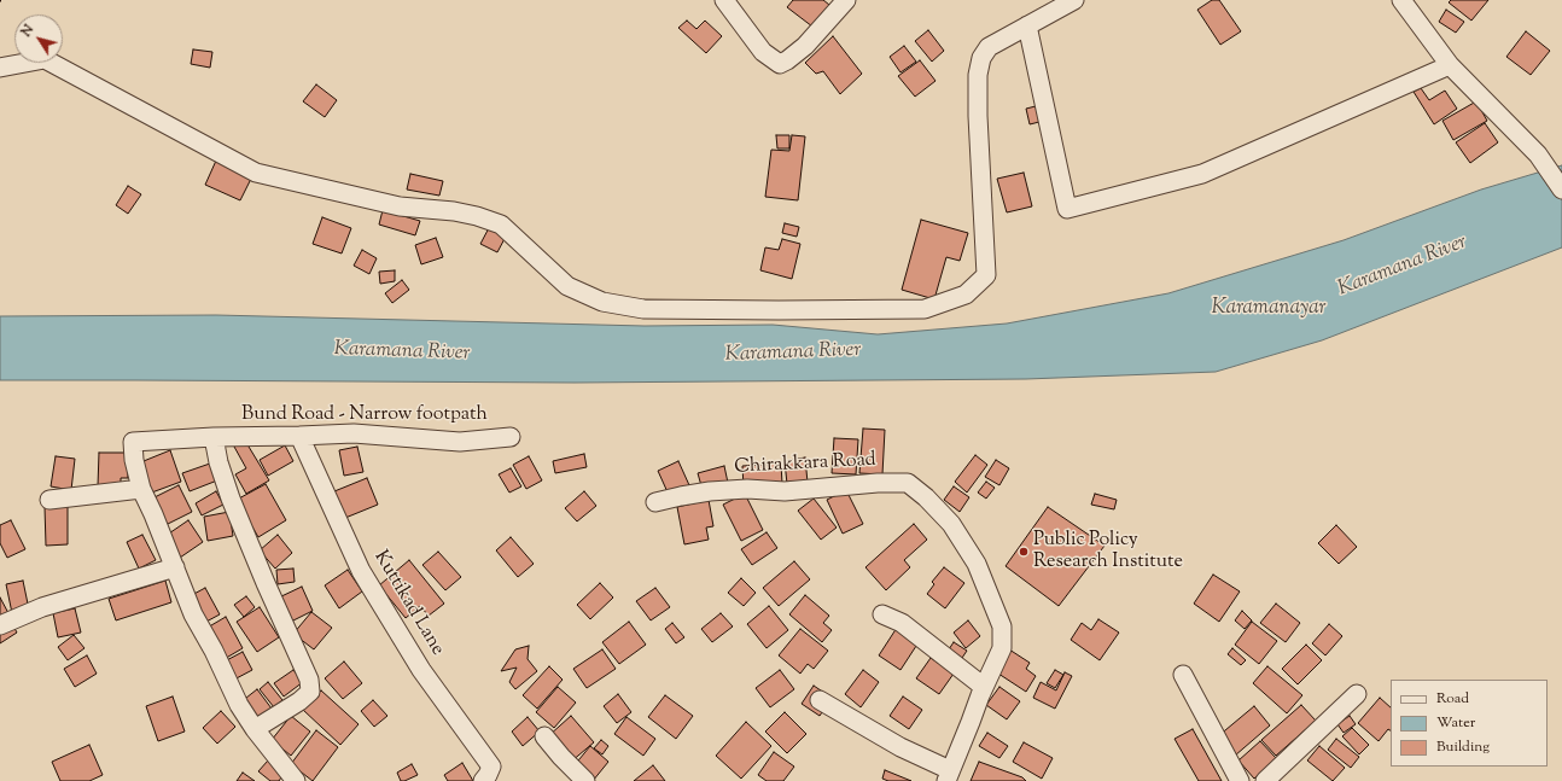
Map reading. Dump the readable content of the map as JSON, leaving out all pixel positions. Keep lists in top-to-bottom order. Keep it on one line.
{"streets":{"street":["Bund Road - Narrow footpath","Chirakkara Road","Kuttikad Lane"]},"crossings":[["Bund Road - Narrow footpath","Kuttikad Lane"]],"water":["Karamana River","Karamanayar"],"places":["Public Policy Research Institute"],"legend":["Road","Water","Building"],"north":"top left"}
